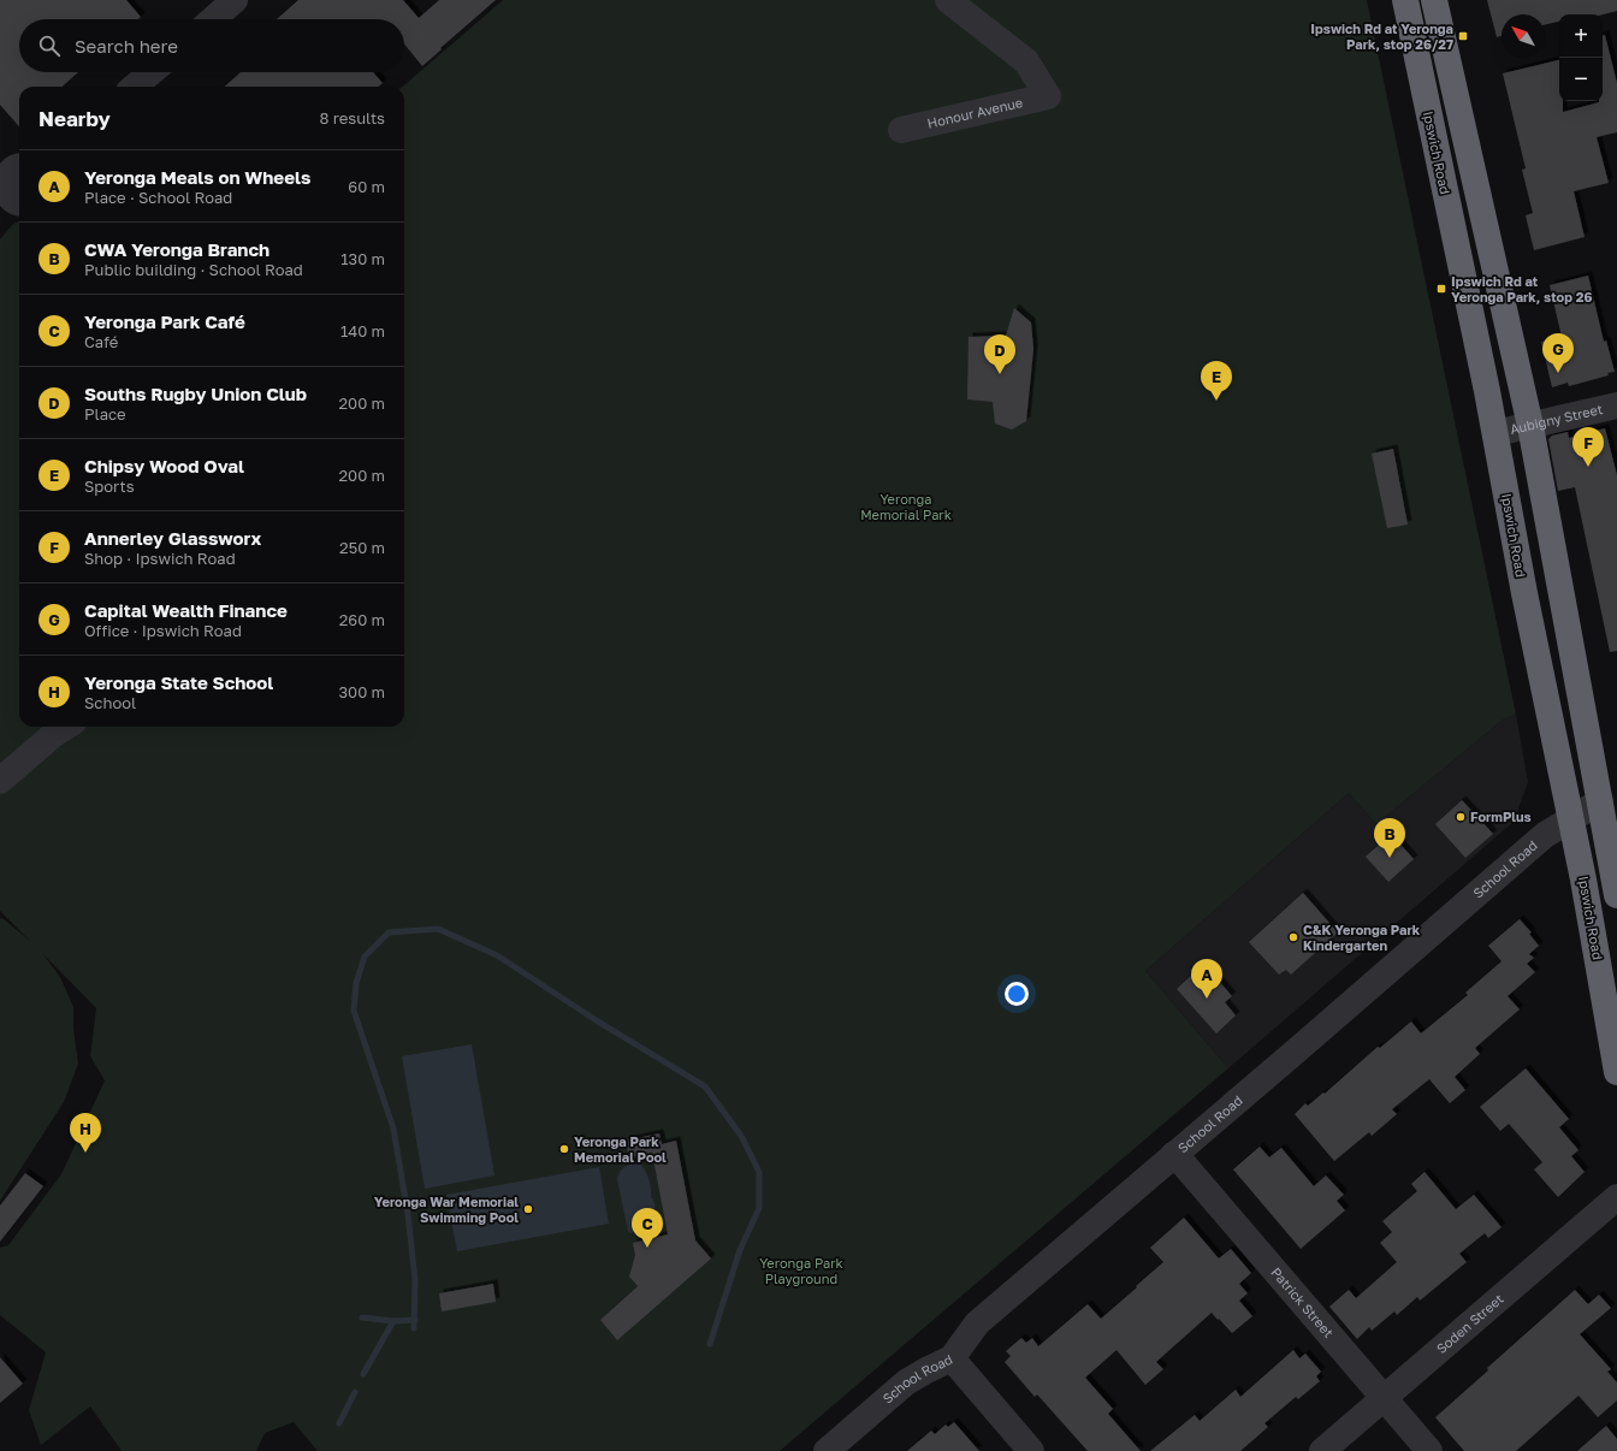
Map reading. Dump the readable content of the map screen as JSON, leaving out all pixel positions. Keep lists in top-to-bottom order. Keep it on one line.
{"streets":{"highway":["Ipswich Road"],"street":["Honour Avenue","Aubigny Street","School Road","Patrick Street","Soden Street"]},"crossings":[["Ipswich Road","Aubigny Street"],["Ipswich Road","School Road"],["School Road","Patrick Street"],["Patrick Street","Soden Street"]],"parks":["Yeronga Memorial Park","Yeronga Park Playground"],"places":{"transit":["Ipswich Rd at Yeronga Park, stop 26/27","Ipswich Rd at Yeronga Park, stop 26"],"other":["FormPlus","C&K Yeronga Park Kindergarten","Yeronga Park Memorial Pool","Yeronga War Memorial Swimming Pool"]},"north":"top left","page":{"map_buttons":["+","−"],"search":"Search here","heading":["Nearby","8 results"],"list":[{"mark":"A","name":"Yeronga Meals on Wheels","note":"Place · School Road","value":"60 m"},{"mark":"B","name":"CWA Yeronga Branch","note":"Public building · School Road","value":"130 m"},{"mark":"C","name":"Yeronga Park Café","note":"Café","value":"140 m"},{"mark":"D","name":"Souths Rugby Union Club","note":"Place","value":"200 m"},{"mark":"E","name":"Chipsy Wood Oval","note":"Sports","value":"200 m"},{"mark":"F","name":"Annerley Glassworx","note":"Shop · Ipswich Road","value":"250 m"},{"mark":"G","name":"Capital Wealth Finance","note":"Office · Ipswich Road","value":"260 m"},{"mark":"H","name":"Yeronga State School","note":"School","value":"300 m"}],"pins":["G","D","E","F","B","A","H","C"]}}
